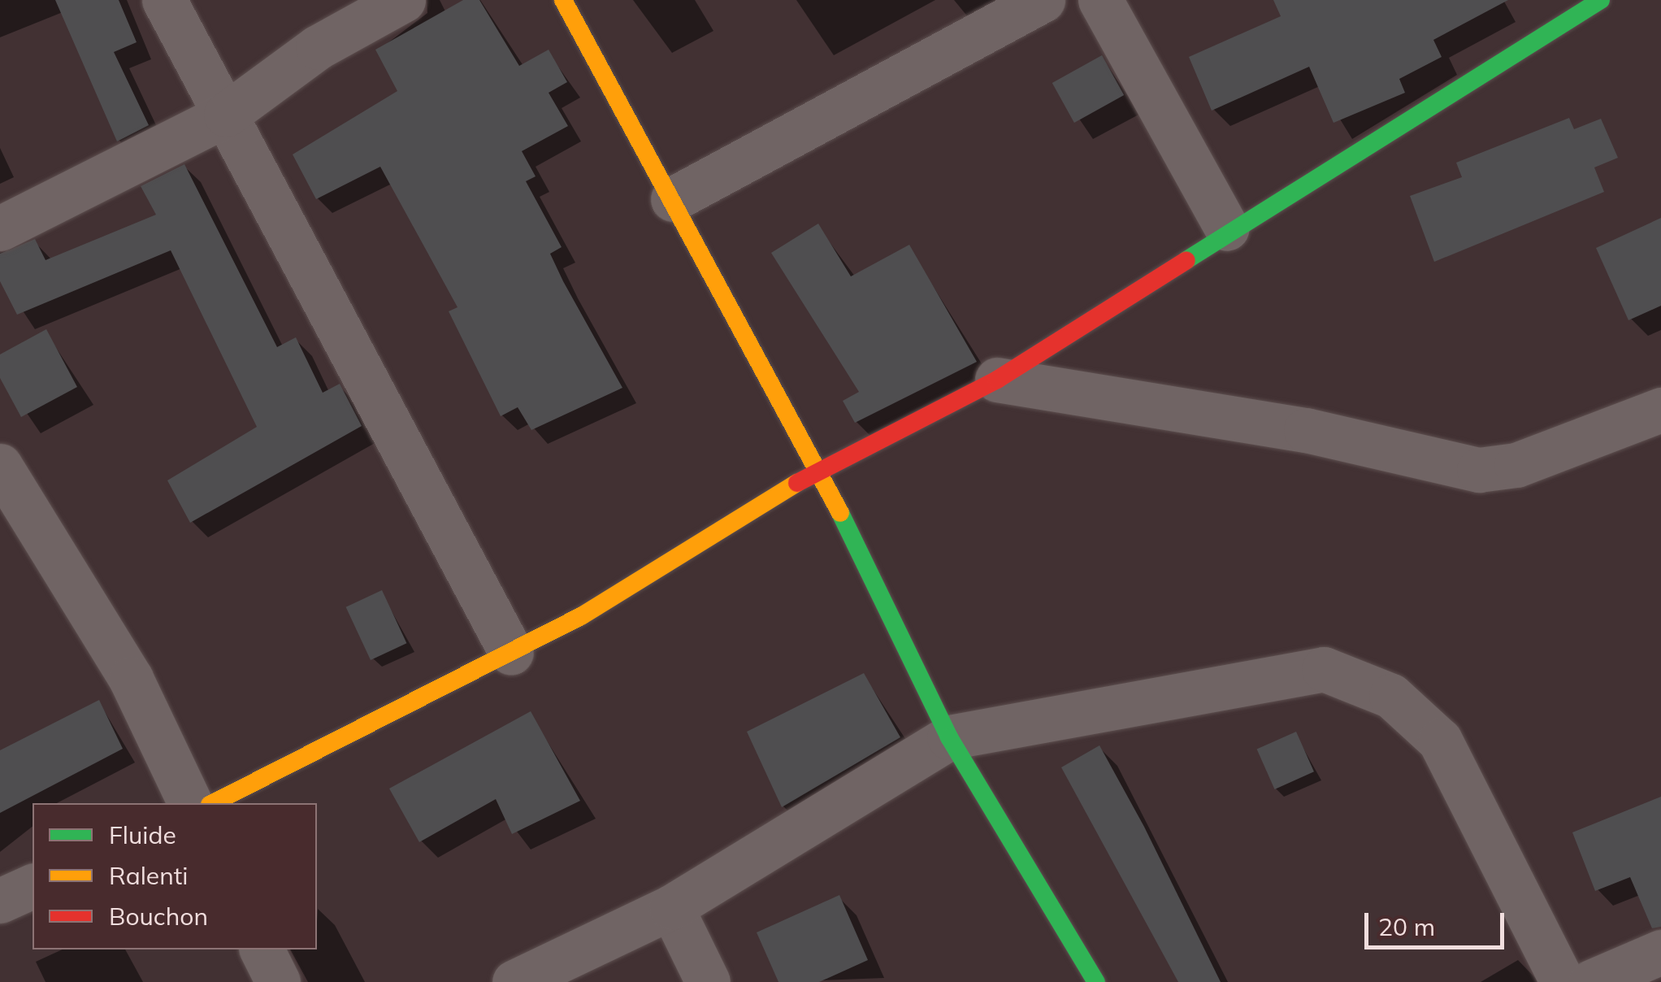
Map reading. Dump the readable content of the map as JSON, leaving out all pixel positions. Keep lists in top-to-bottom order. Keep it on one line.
{"legend":["Fluide","Ralenti","Bouchon"],"scale_bar":"20 m"}
